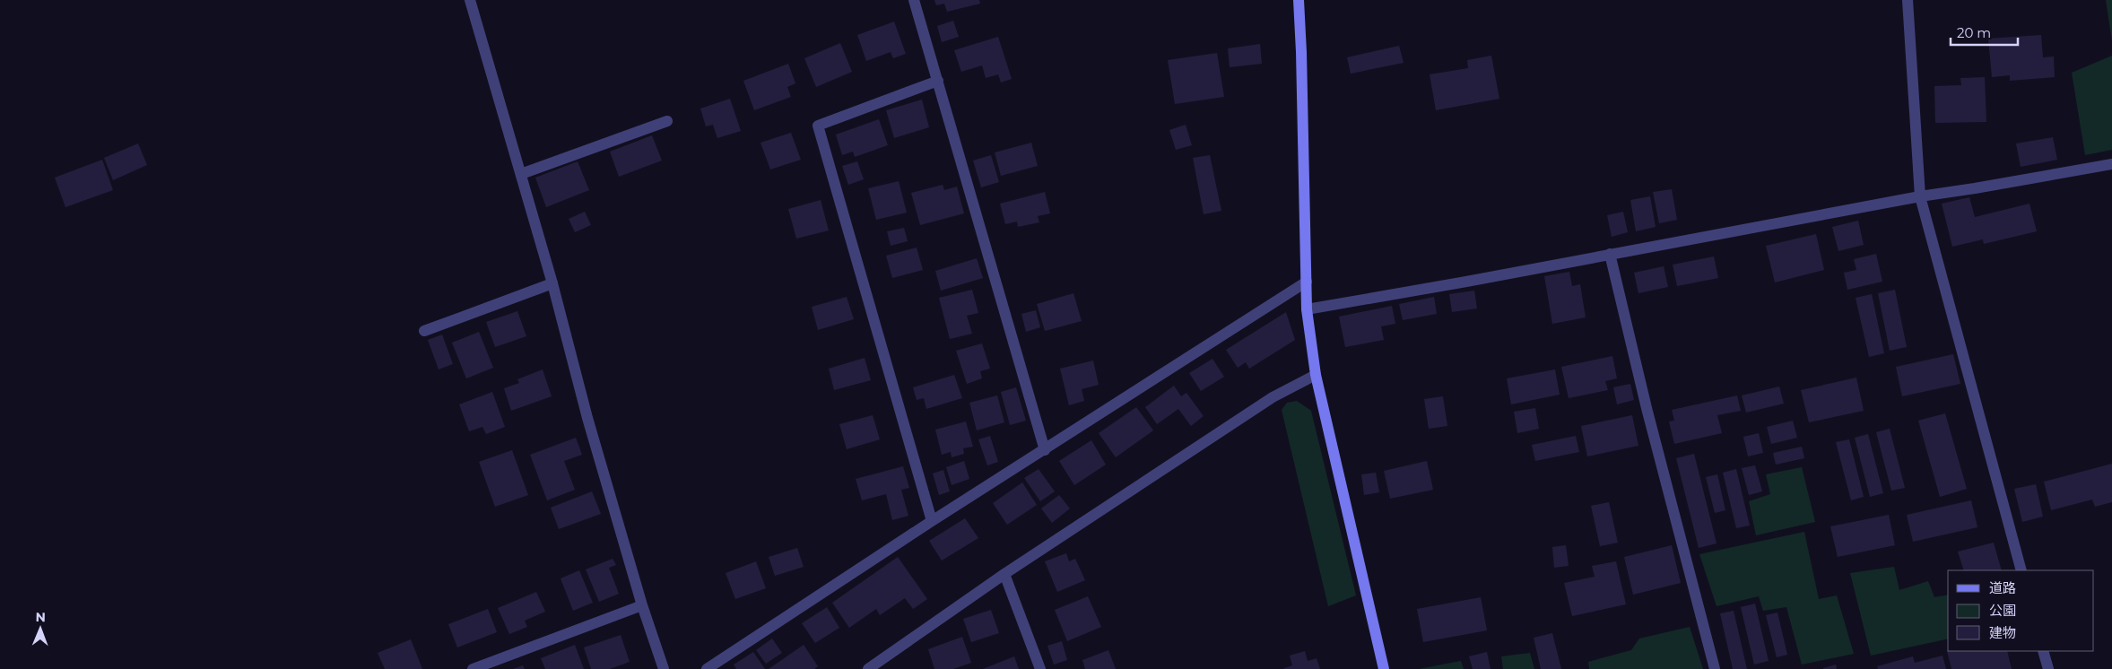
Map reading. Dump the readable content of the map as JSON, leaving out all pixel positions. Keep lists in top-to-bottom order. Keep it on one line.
{"legend":["道路","公園","建物"],"scale_bar":"20 m","north":"top"}
